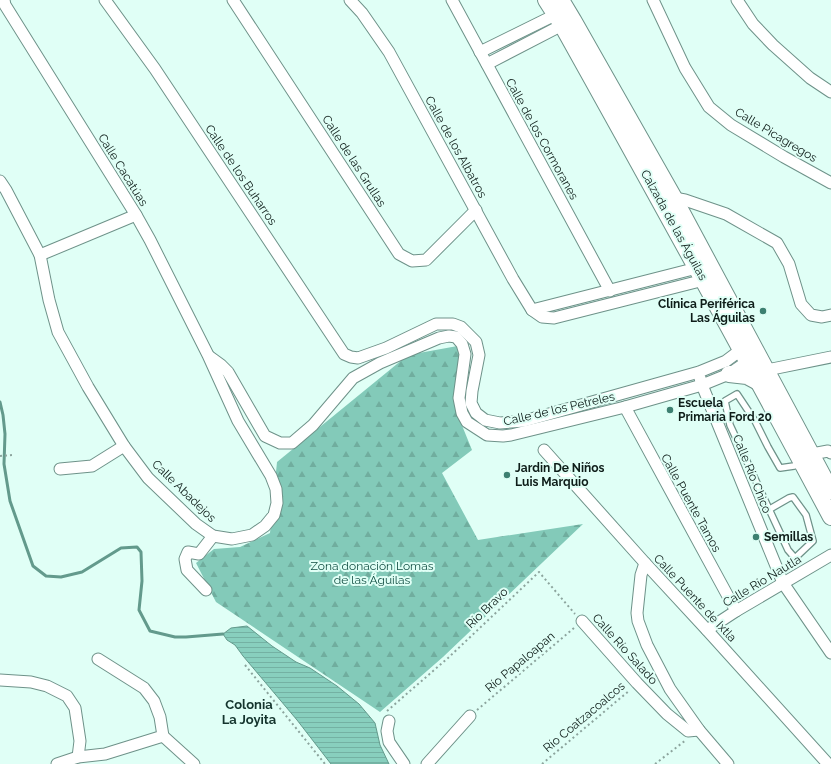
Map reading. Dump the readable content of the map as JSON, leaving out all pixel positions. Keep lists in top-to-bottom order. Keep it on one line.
{"streets":{"main road":["Calzada de las Águilas"],"street":["Calle Picagregos","Calle de los Cormoranes","Calle de los Albatros","Calle de las Grullas","Calle Cacatúas","Calle de los Buharros","Calle de los Petreles","Calle Río Chico","Calle Abadejos","Calle Puente Tamos","Calle Río Nautla","Calle Puente de Ixtla","Calle Río Salado"],"path":["Río Bravo","Río Papaloapan","Río Coatzacoalcos"]},"crossings":[["Calle de los Albatros","Calle de las Grullas"],["Calle Cacatúas","Calle de los Petreles"],["Calle Cacatúas","Calle Abadejos"],["Calle de los Buharros","Calle de los Petreles"],["Calzada de las Águilas","Calle de los Petreles"],["Calle de los Petreles","Calle Río Chico"],["Calle de los Petreles","Calle Abadejos"],["Calle de los Petreles","Calle Puente Tamos"],["Calle Río Chico","Calle Río Nautla"],["Calle Puente Tamos","Calle Río Nautla"],["Calle Río Nautla","Calle Puente de Ixtla"],["Río Bravo","Calle Río Salado"],["Calle Río Salado","Río Papaloapan"],["Calle Río Salado","Río Coatzacoalcos"]],"districts":["Colonia La Joyita"],"parks":["Zona donación Lomas de las Águilas"],"places":["Clínica Periférica Las Águilas","Escuela Primaria Ford 20","Jardin De Niños Luis Marquio","Semillas"]}
